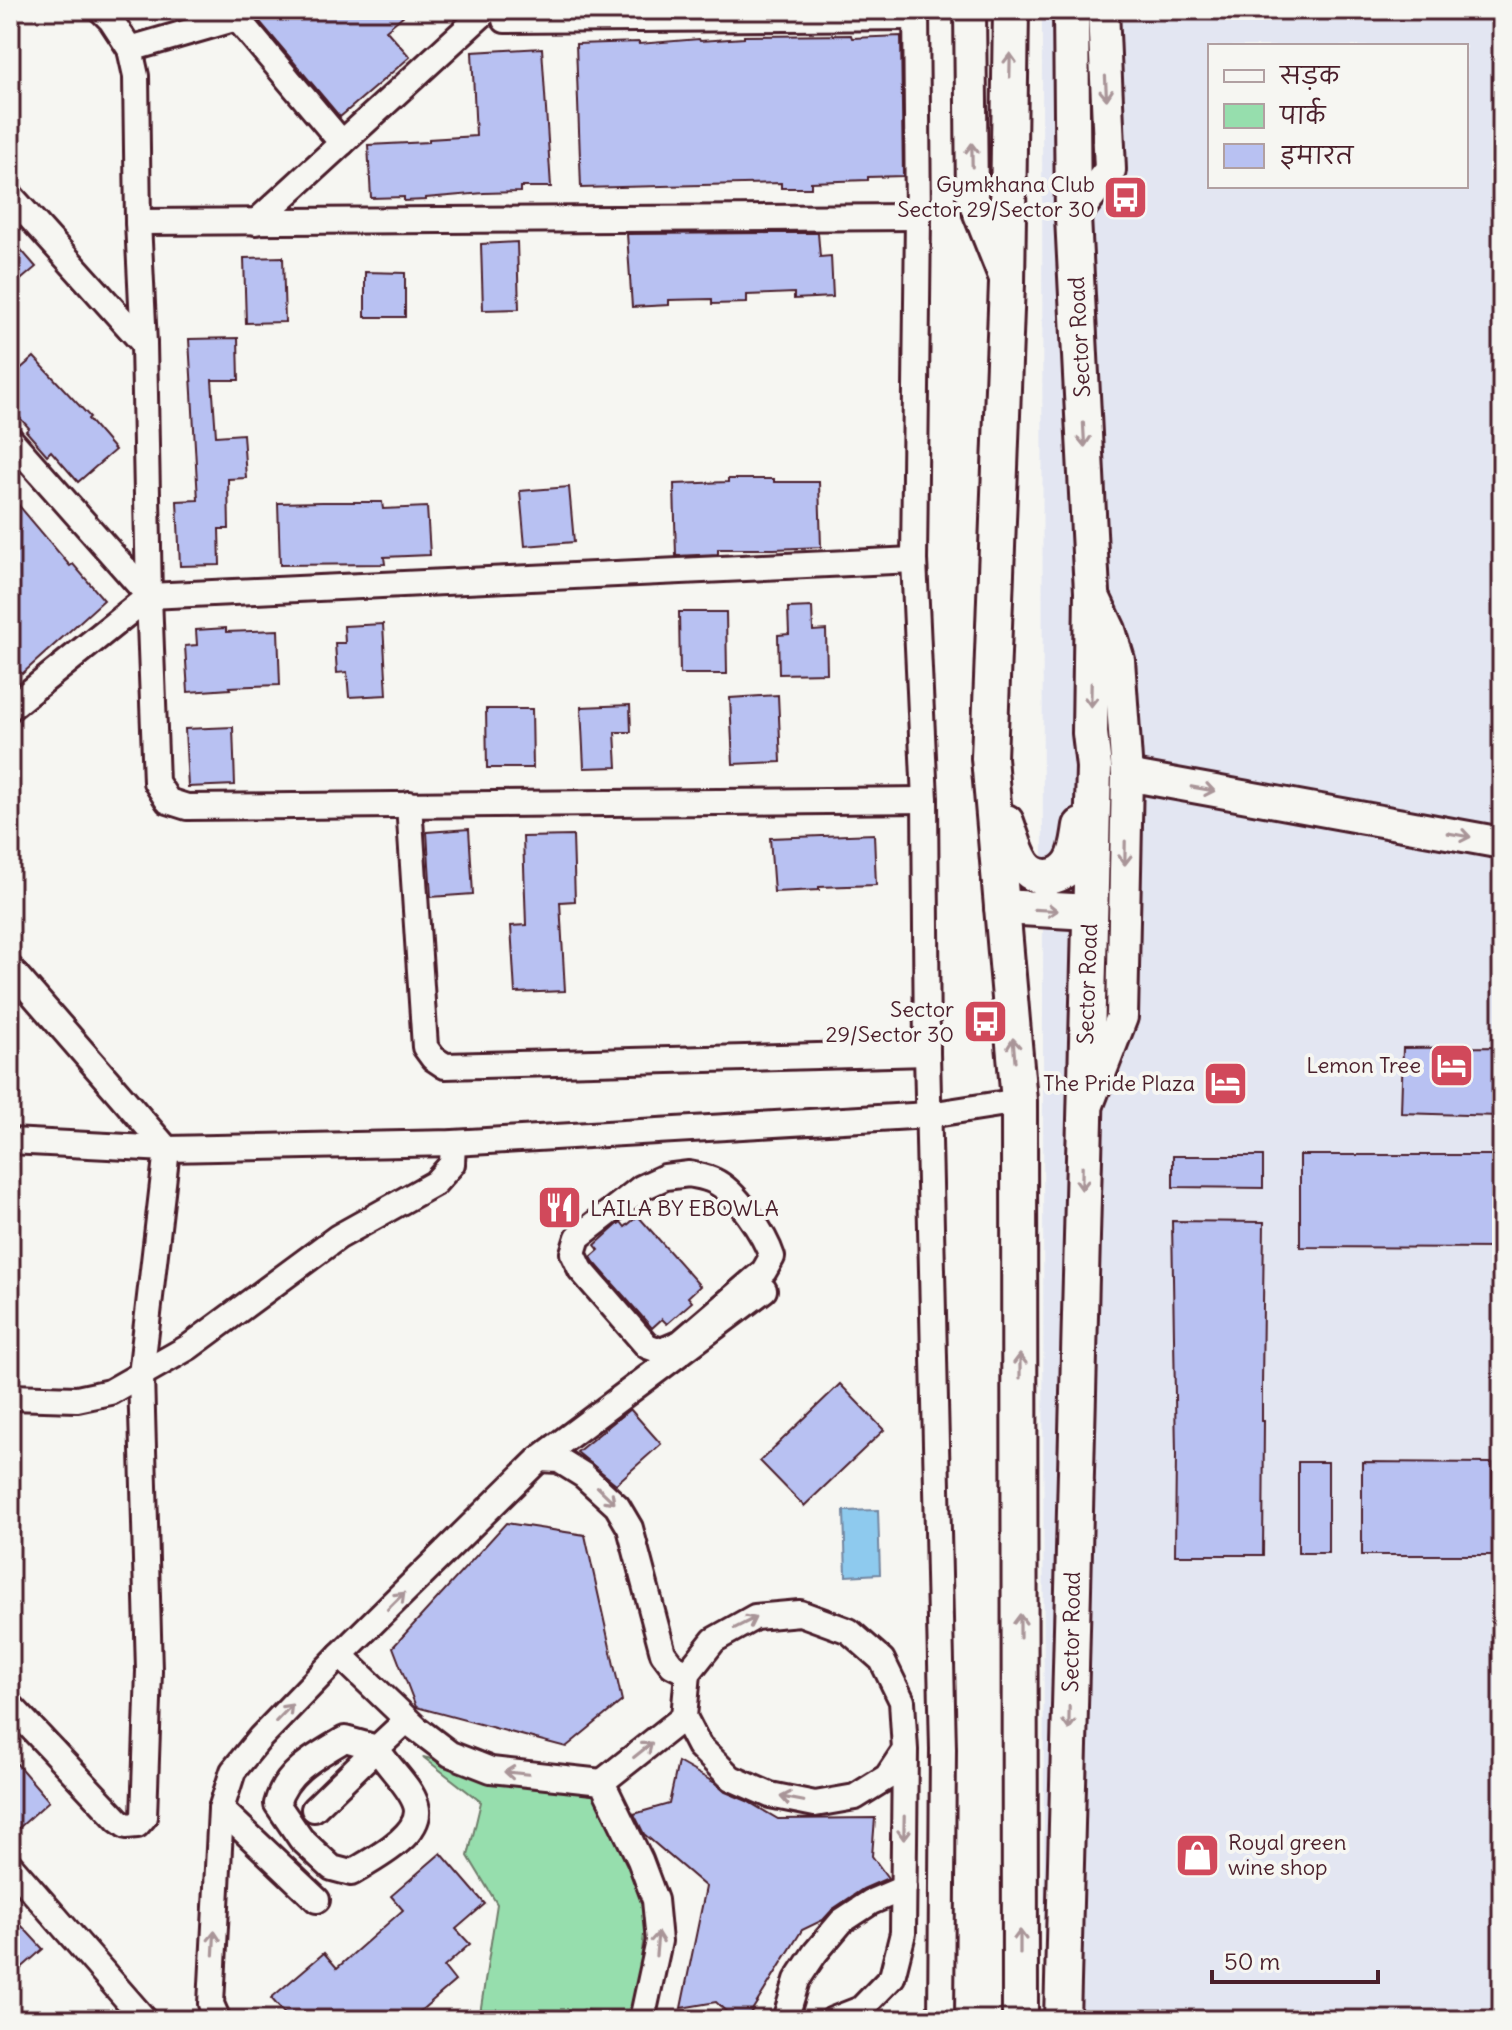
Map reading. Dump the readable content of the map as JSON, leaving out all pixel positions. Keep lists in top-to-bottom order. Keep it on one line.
{"streets":{"main road":["Sector Road"]},"places":{"bus stop":["Gymkhana Club Sector 29/Sector 30","Sector 29/Sector 30"],"hotel":["Lemon Tree","The Pride Plaza"],"restaurant":["LAILA BY EBOWLA"],"shop":["Royal green wine shop"]},"legend":["सड़क","पार्क","इमारत"],"scale_bar":"50 m"}
